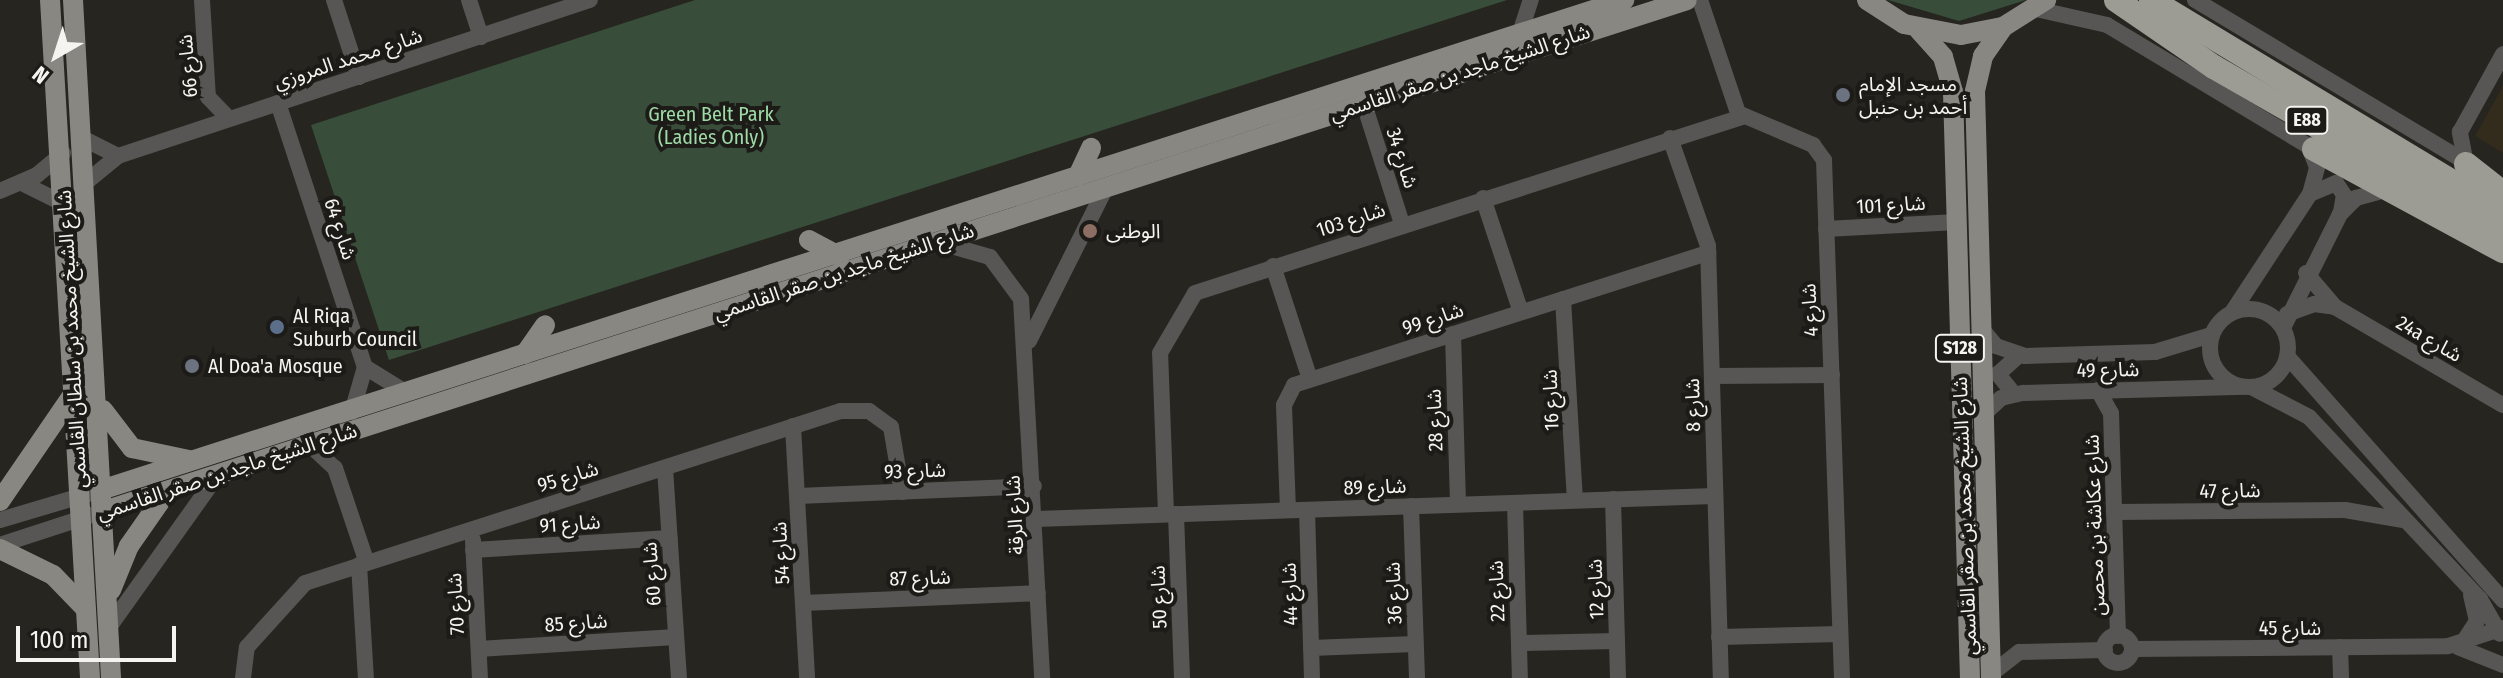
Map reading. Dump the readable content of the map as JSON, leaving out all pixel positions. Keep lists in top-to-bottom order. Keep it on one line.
{"streets":{"highway":["E88"],"main road":["شارع الشيخ ماجد بن صقر القاسمي","شارع الشيخ محمد بن سلطان القاسمي","S128","شارع الشيخ محمد بن صقر القاسمي"],"street":["شارع محمد المروزي","شارع 66","شارع 34","شارع 101","شارع 103","شارع 64","شارع 4","شارع 99","24a شارع","شارع 49","شارع 16","شارع 8","شارع 28","شارع 93","شارع 95","شارع 89","شارع 47","شارع الرقة","شارع 91","شارع عكاشة بن محصن","شارع 54","شارع 60","شارع 87","شارع 12","شارع 22","شارع 36","شارع 44","شارع 50","شارع 70","شارع 85","شارع 45"]},"crossings":[["شارع محمد المروزي","شارع 66"],["شارع محمد المروزي","شارع 64"],["شارع محمد المروزي","شارع الشيخ محمد بن سلطان القاسمي"],["شارع الشيخ ماجد بن صقر القاسمي","شارع 34"],["شارع الشيخ ماجد بن صقر القاسمي","شارع الشيخ محمد بن سلطان القاسمي"],["شارع الشيخ ماجد بن صقر القاسمي","شارع الرقة"],["شارع 34","شارع 103"],["شارع 101","شارع 4"],["شارع 101","شارع الشيخ محمد بن صقر القاسمي"],["شارع 103","شارع 4"],["شارع 103","شارع 8"],["شارع 103","شارع 89"],["شارع 103","شارع 50"],["شارع 99","شارع 16"],["شارع 99","شارع 8"],["شارع 99","شارع 28"],["شارع 99","شارع 89"],["شارع 49","شارع عكاشة بن محصن"],["شارع 16","شارع 89"],["شارع 8","شارع 89"],["شارع 28","شارع 89"],["شارع 93","شارع 95"],["شارع 93","شارع الرقة"],["شارع 93","شارع 54"],["شارع 95","شارع 54"],["شارع 95","شارع 60"],["شارع 95","شارع 70"],["شارع 89","شارع الرقة"],["شارع 89","شارع 12"],["شارع 89","شارع 22"],["شارع 89","شارع 36"],["شارع 89","شارع 44"],["شارع 89","شارع 50"],["شارع 47","شارع عكاشة بن محصن"],["شارع الرقة","شارع 87"],["شارع 91","شارع 60"],["شارع 91","شارع 70"],["شارع 54","شارع 87"],["شارع 60","شارع 85"],["شارع 70","شارع 85"]],"parks":["Green Belt Park (Ladies Only)"],"places":["مسجد الإمام أحمد بن حنبل","الوطنی","Al Riqa Suburb Council","Al Doa'a Mosque"],"scale_bar":"100 m","north":"bottom left"}
